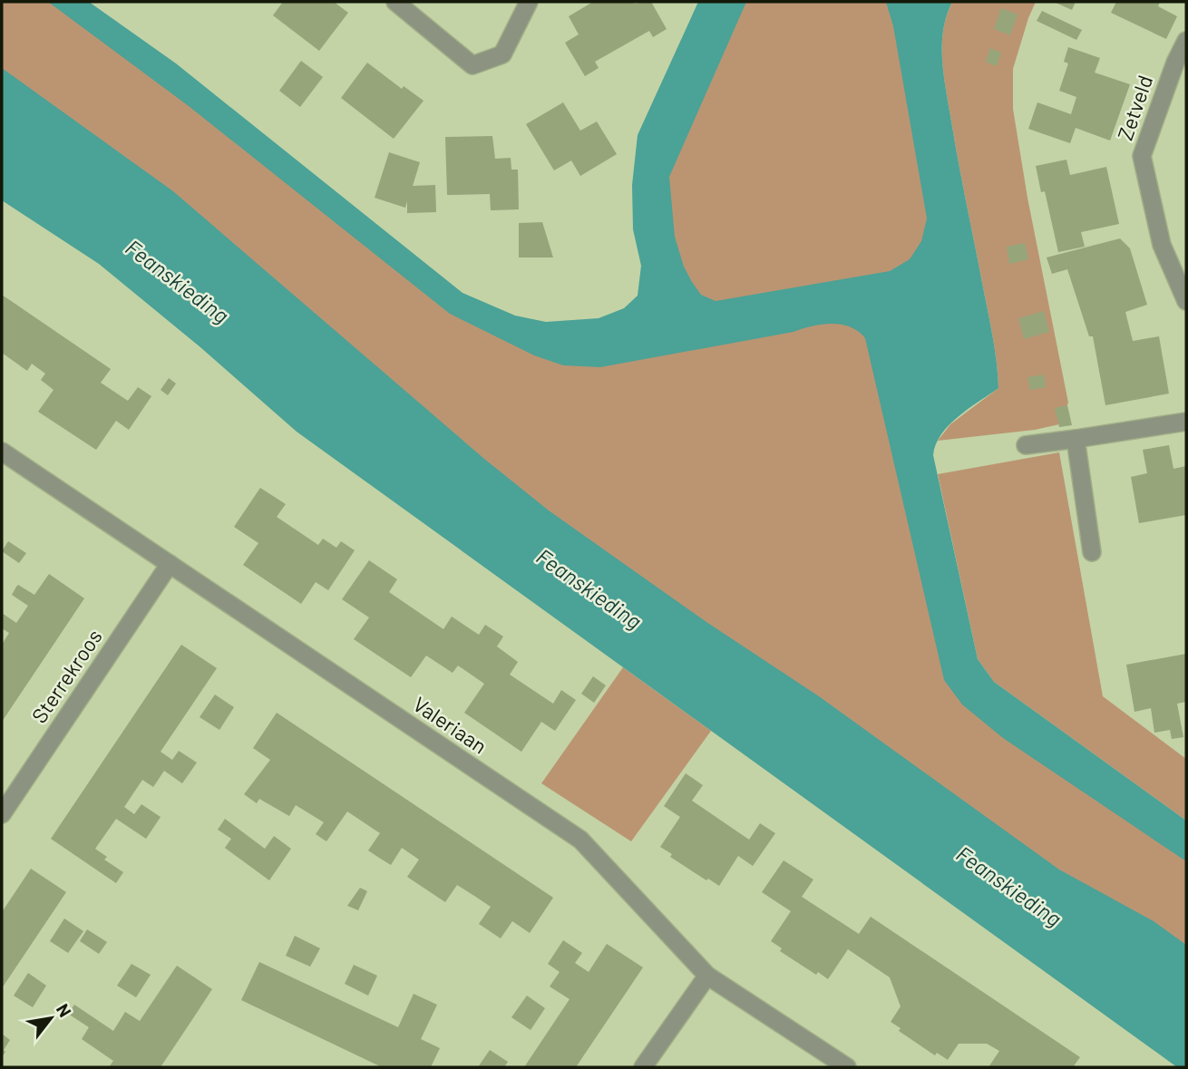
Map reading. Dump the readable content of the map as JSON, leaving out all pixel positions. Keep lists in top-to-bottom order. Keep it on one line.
{"streets":{"street":["Zetveld","Sterrekroos","Valeriaan"]},"crossings":[["Sterrekroos","Valeriaan"]],"water":["Feanskieding"],"north":"top right"}
